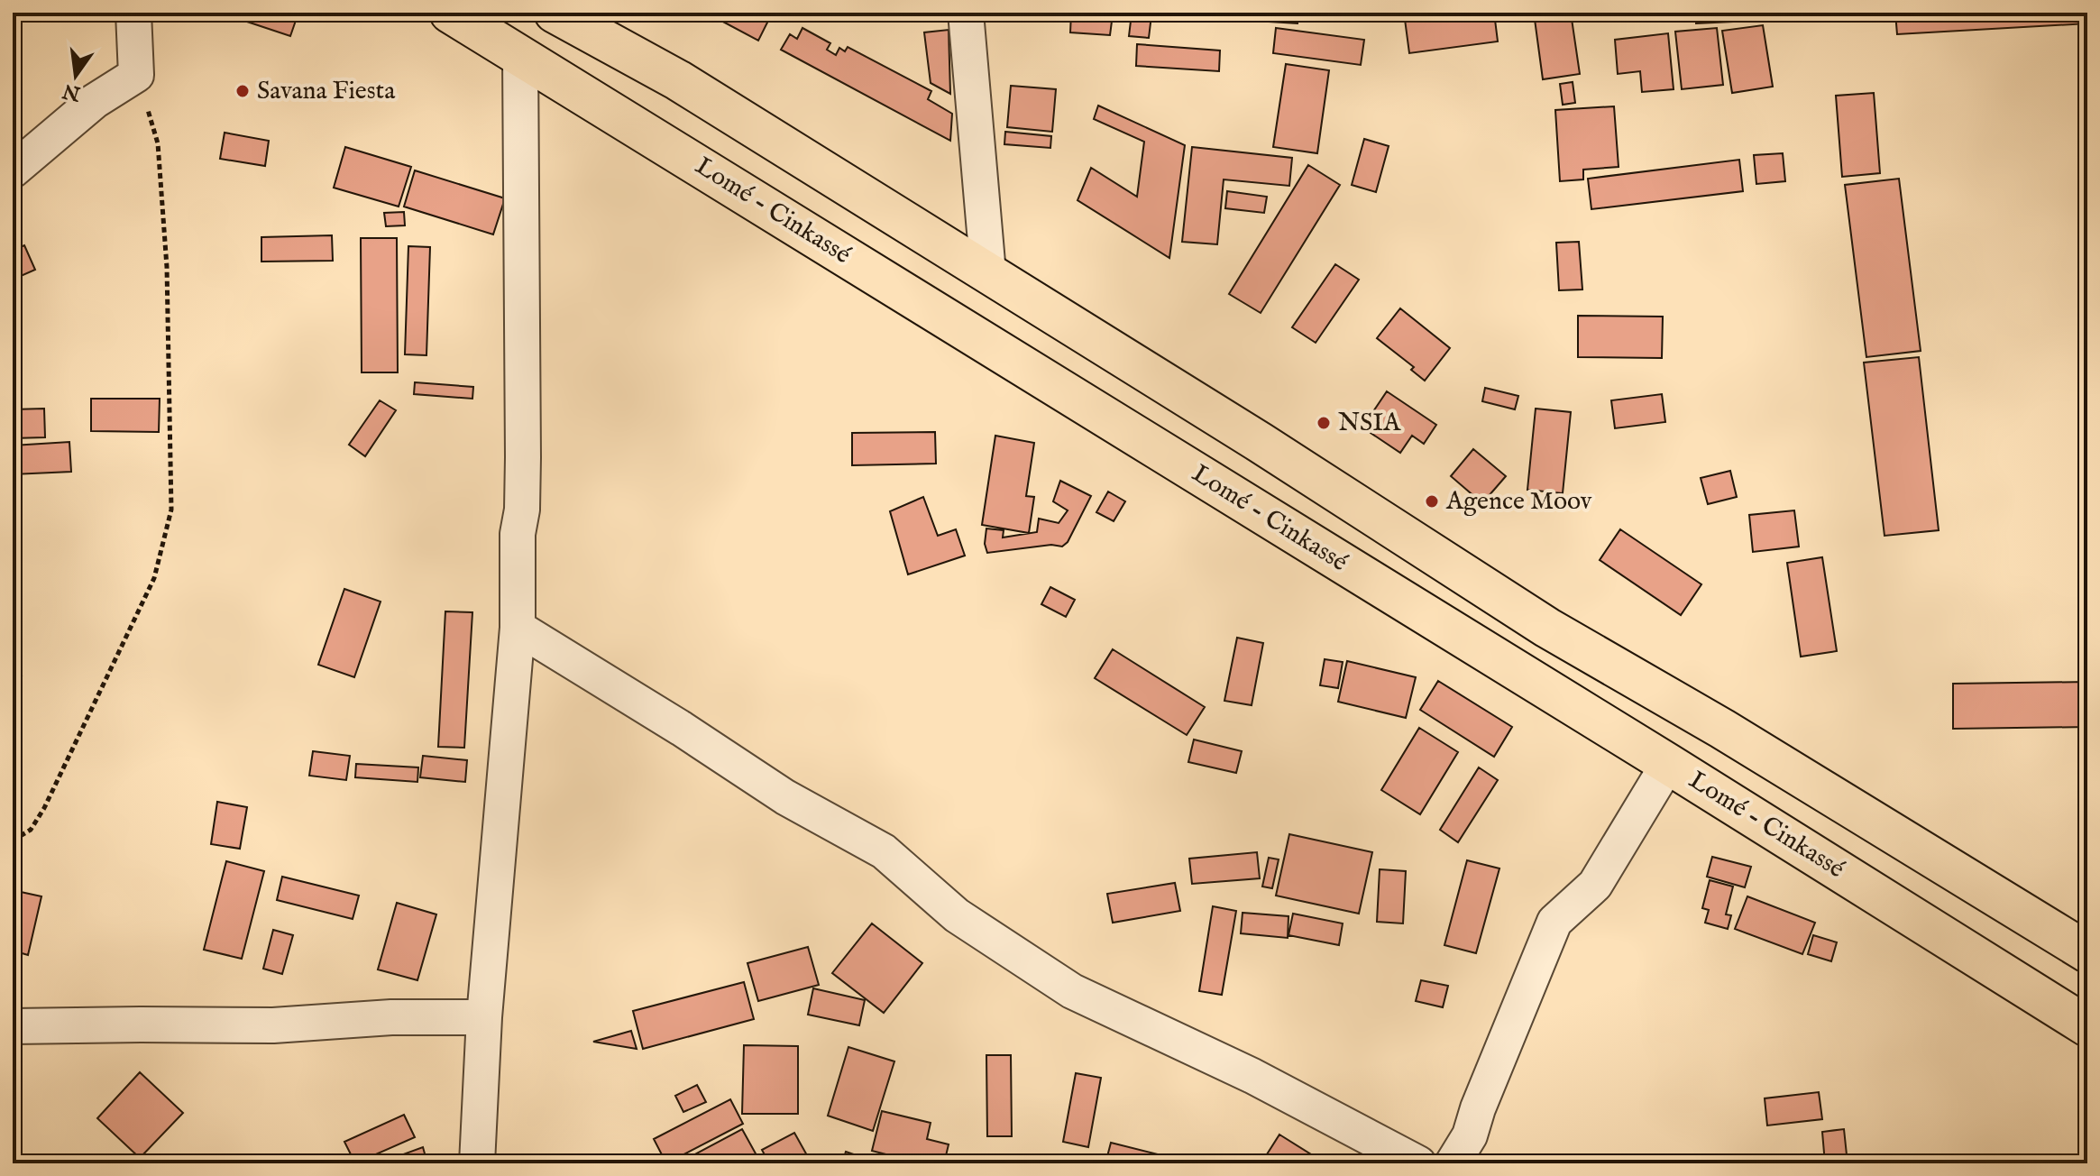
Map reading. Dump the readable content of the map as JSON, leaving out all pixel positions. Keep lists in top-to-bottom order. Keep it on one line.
{"streets":{"highway":["Lomé - Cinkassé"]},"places":["Savana Fiesta","NSIA","Agence Moov"],"north":"bottom"}
